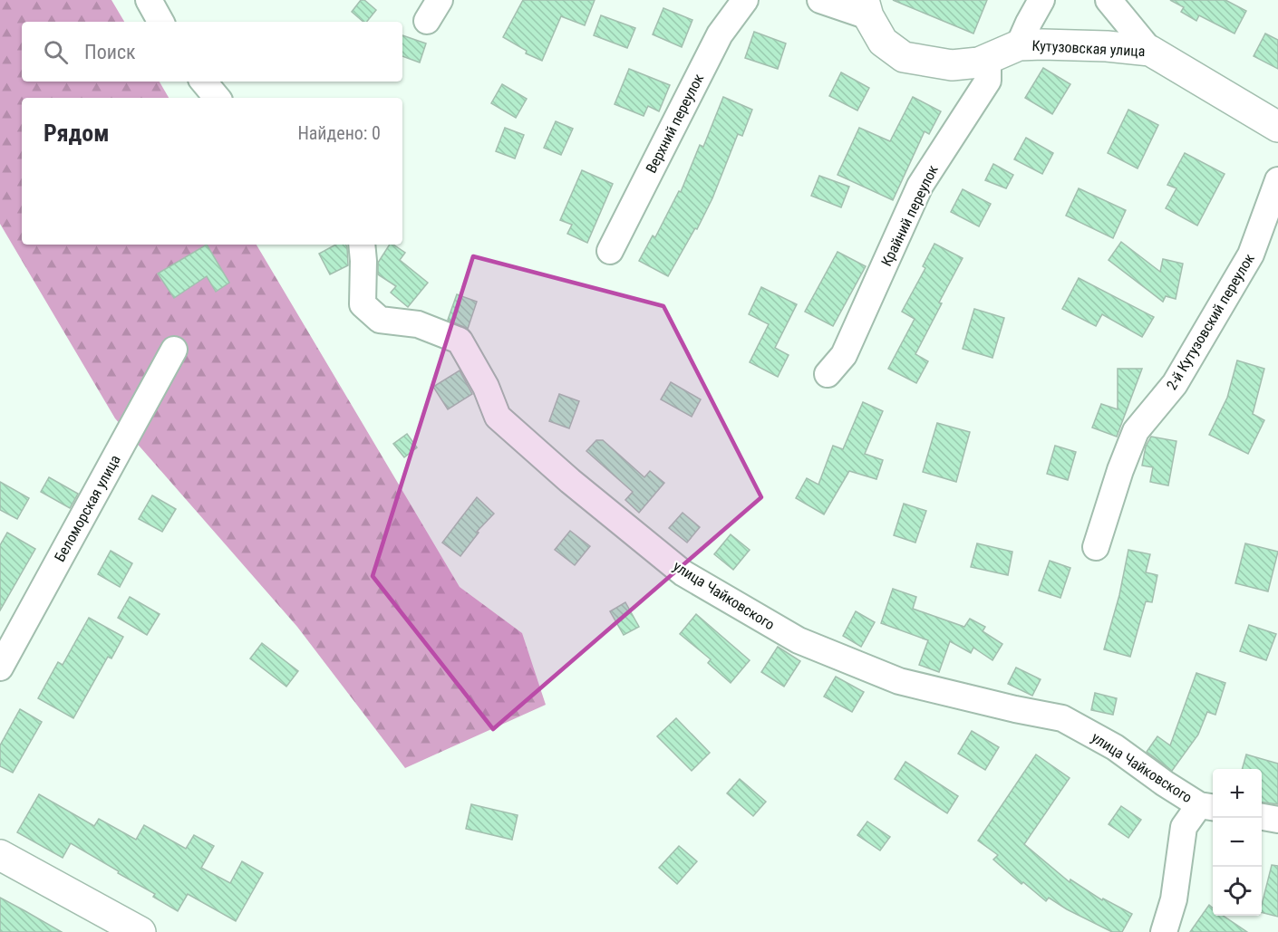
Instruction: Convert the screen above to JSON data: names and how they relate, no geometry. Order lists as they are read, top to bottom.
{
  "streets": {
    "street": [
      "Кутузовская улица",
      "Верхний переулок",
      "Крайний переулок",
      "2-й Кутузовский переулок",
      "Беломорская улица",
      "улица Чайковского"
    ]
  },
  "crossings": [
    ["Кутузовская улица", "Крайний переулок"]
  ],
  "page": {
    "search": "Поиск",
    "heading": ["Рядом", "Найдено: 0"],
    "map_buttons": ["+", "−"]
  }
}
